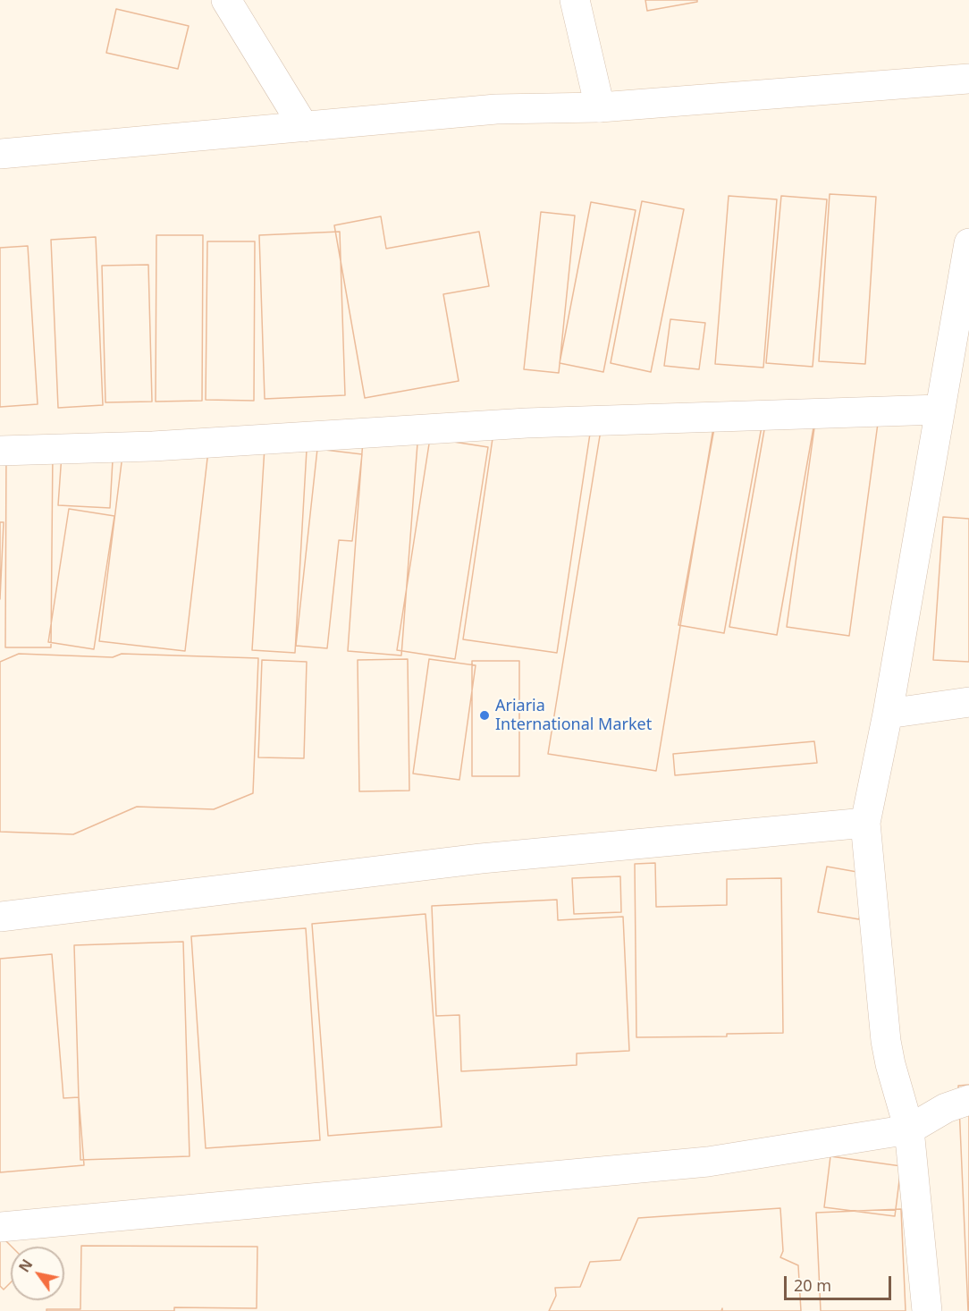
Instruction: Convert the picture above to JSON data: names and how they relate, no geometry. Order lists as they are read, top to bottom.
{
  "places": ["Ariaria International Market"],
  "scale_bar": "20 m",
  "north": "top left"
}
